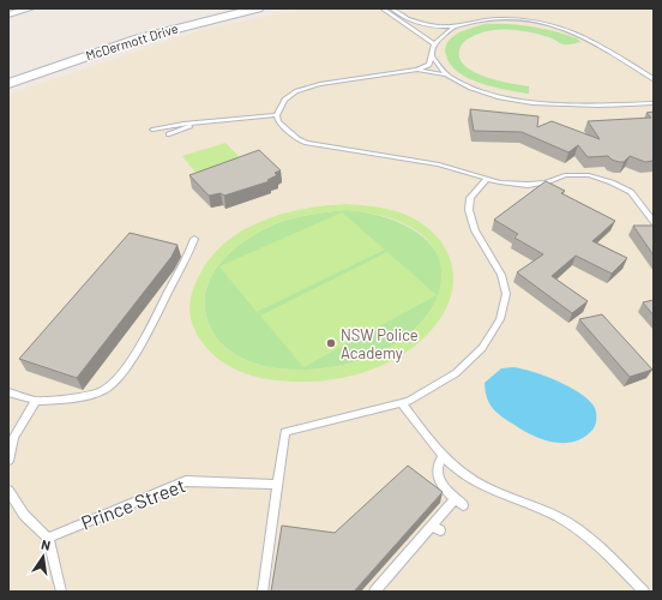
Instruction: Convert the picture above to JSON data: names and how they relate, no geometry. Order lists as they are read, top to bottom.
{
  "streets": {
    "main road": ["McDermott Drive"],
    "lane": ["Prince Street"]
  },
  "places": ["NSW Police Academy"],
  "north": "top"
}
